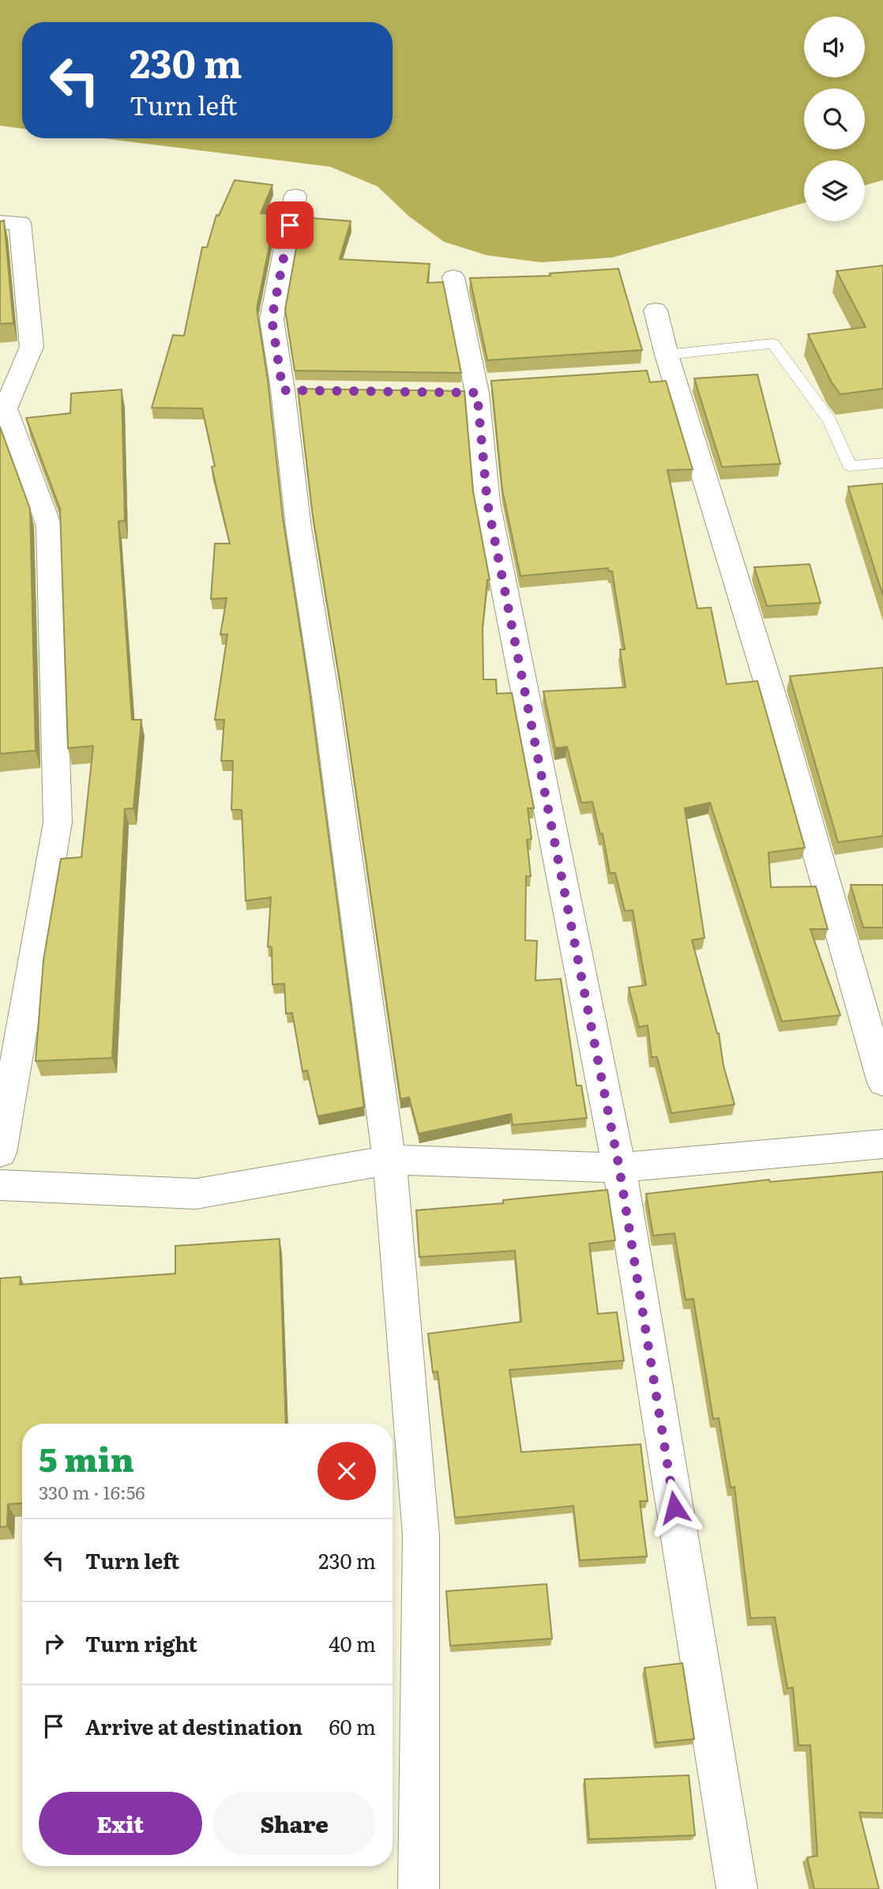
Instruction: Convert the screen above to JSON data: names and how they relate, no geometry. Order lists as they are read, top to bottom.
{
  "page": {
    "turn": ["230 m", "Turn left"],
    "heading": ["5 min", "330 m · 16:56"],
    "list": [
      {
        "name": "Turn left",
        "value": "230 m"
      },
      {
        "name": "Turn right",
        "value": "40 m"
      },
      {
        "name": "Arrive at destination",
        "value": "60 m"
      }
    ],
    "buttons": ["Exit", "Share"]
  }
}
